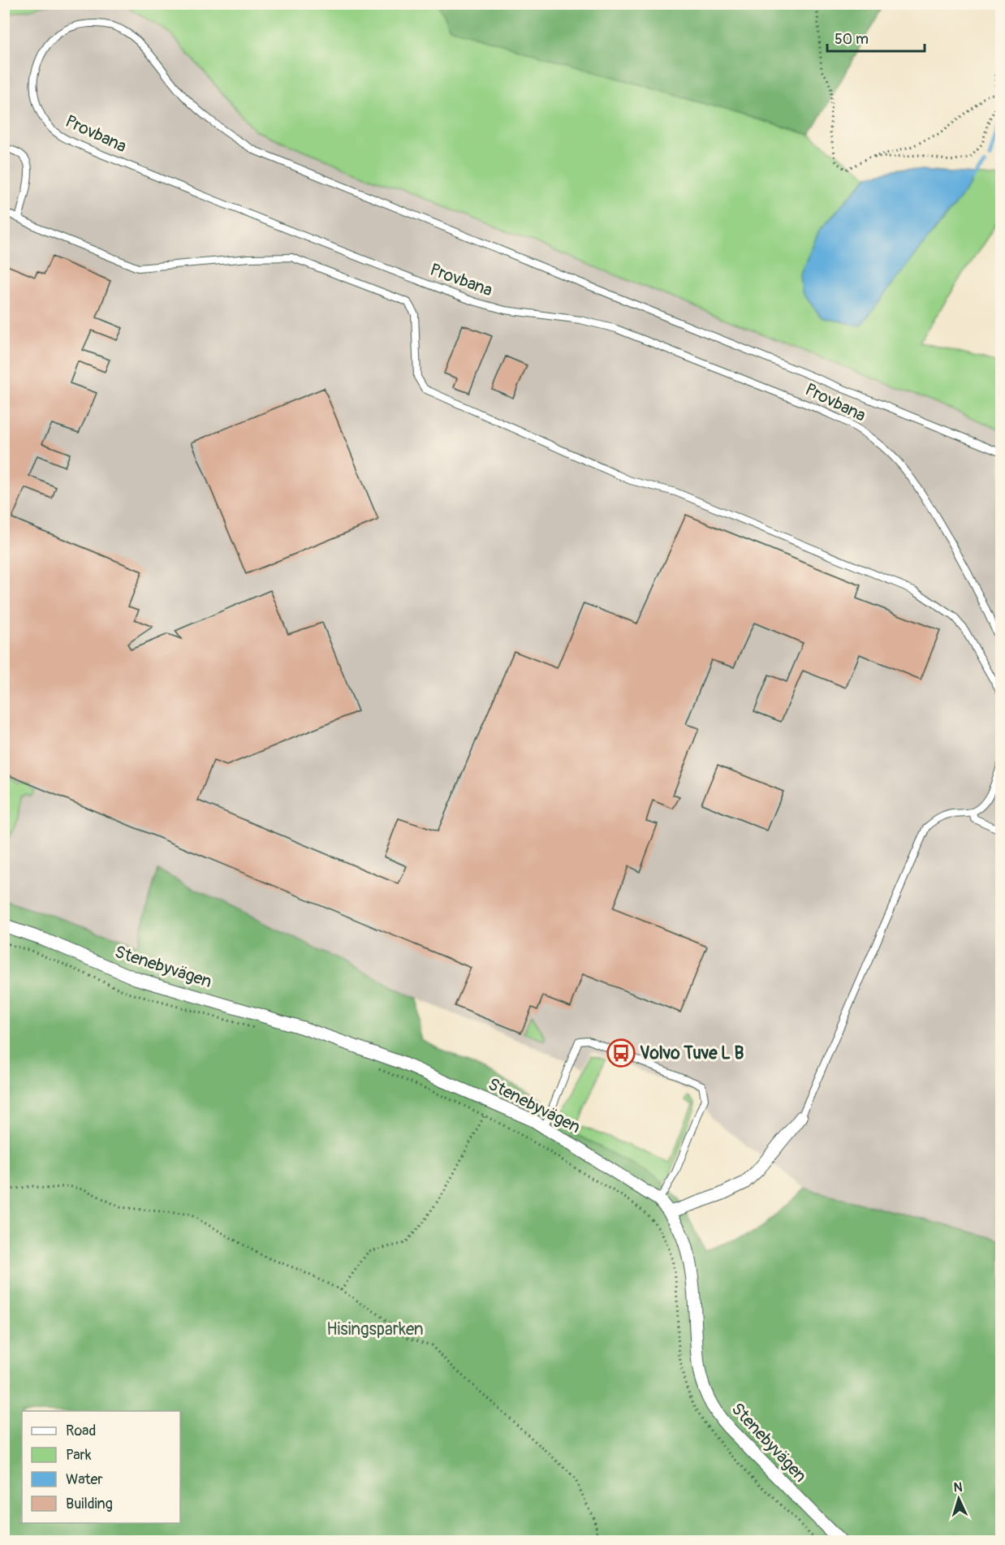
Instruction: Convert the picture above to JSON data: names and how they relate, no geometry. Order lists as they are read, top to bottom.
{
  "streets": {
    "street": ["Stenebyvägen"],
    "lane": ["Provbana"]
  },
  "parks": ["Hisingsparken"],
  "places": {
    "bus stop": ["Volvo Tuve L B"]
  },
  "legend": [
    "Road",
    "Park",
    "Water",
    "Building"
  ],
  "scale_bar": "50 m",
  "north": "top"
}
